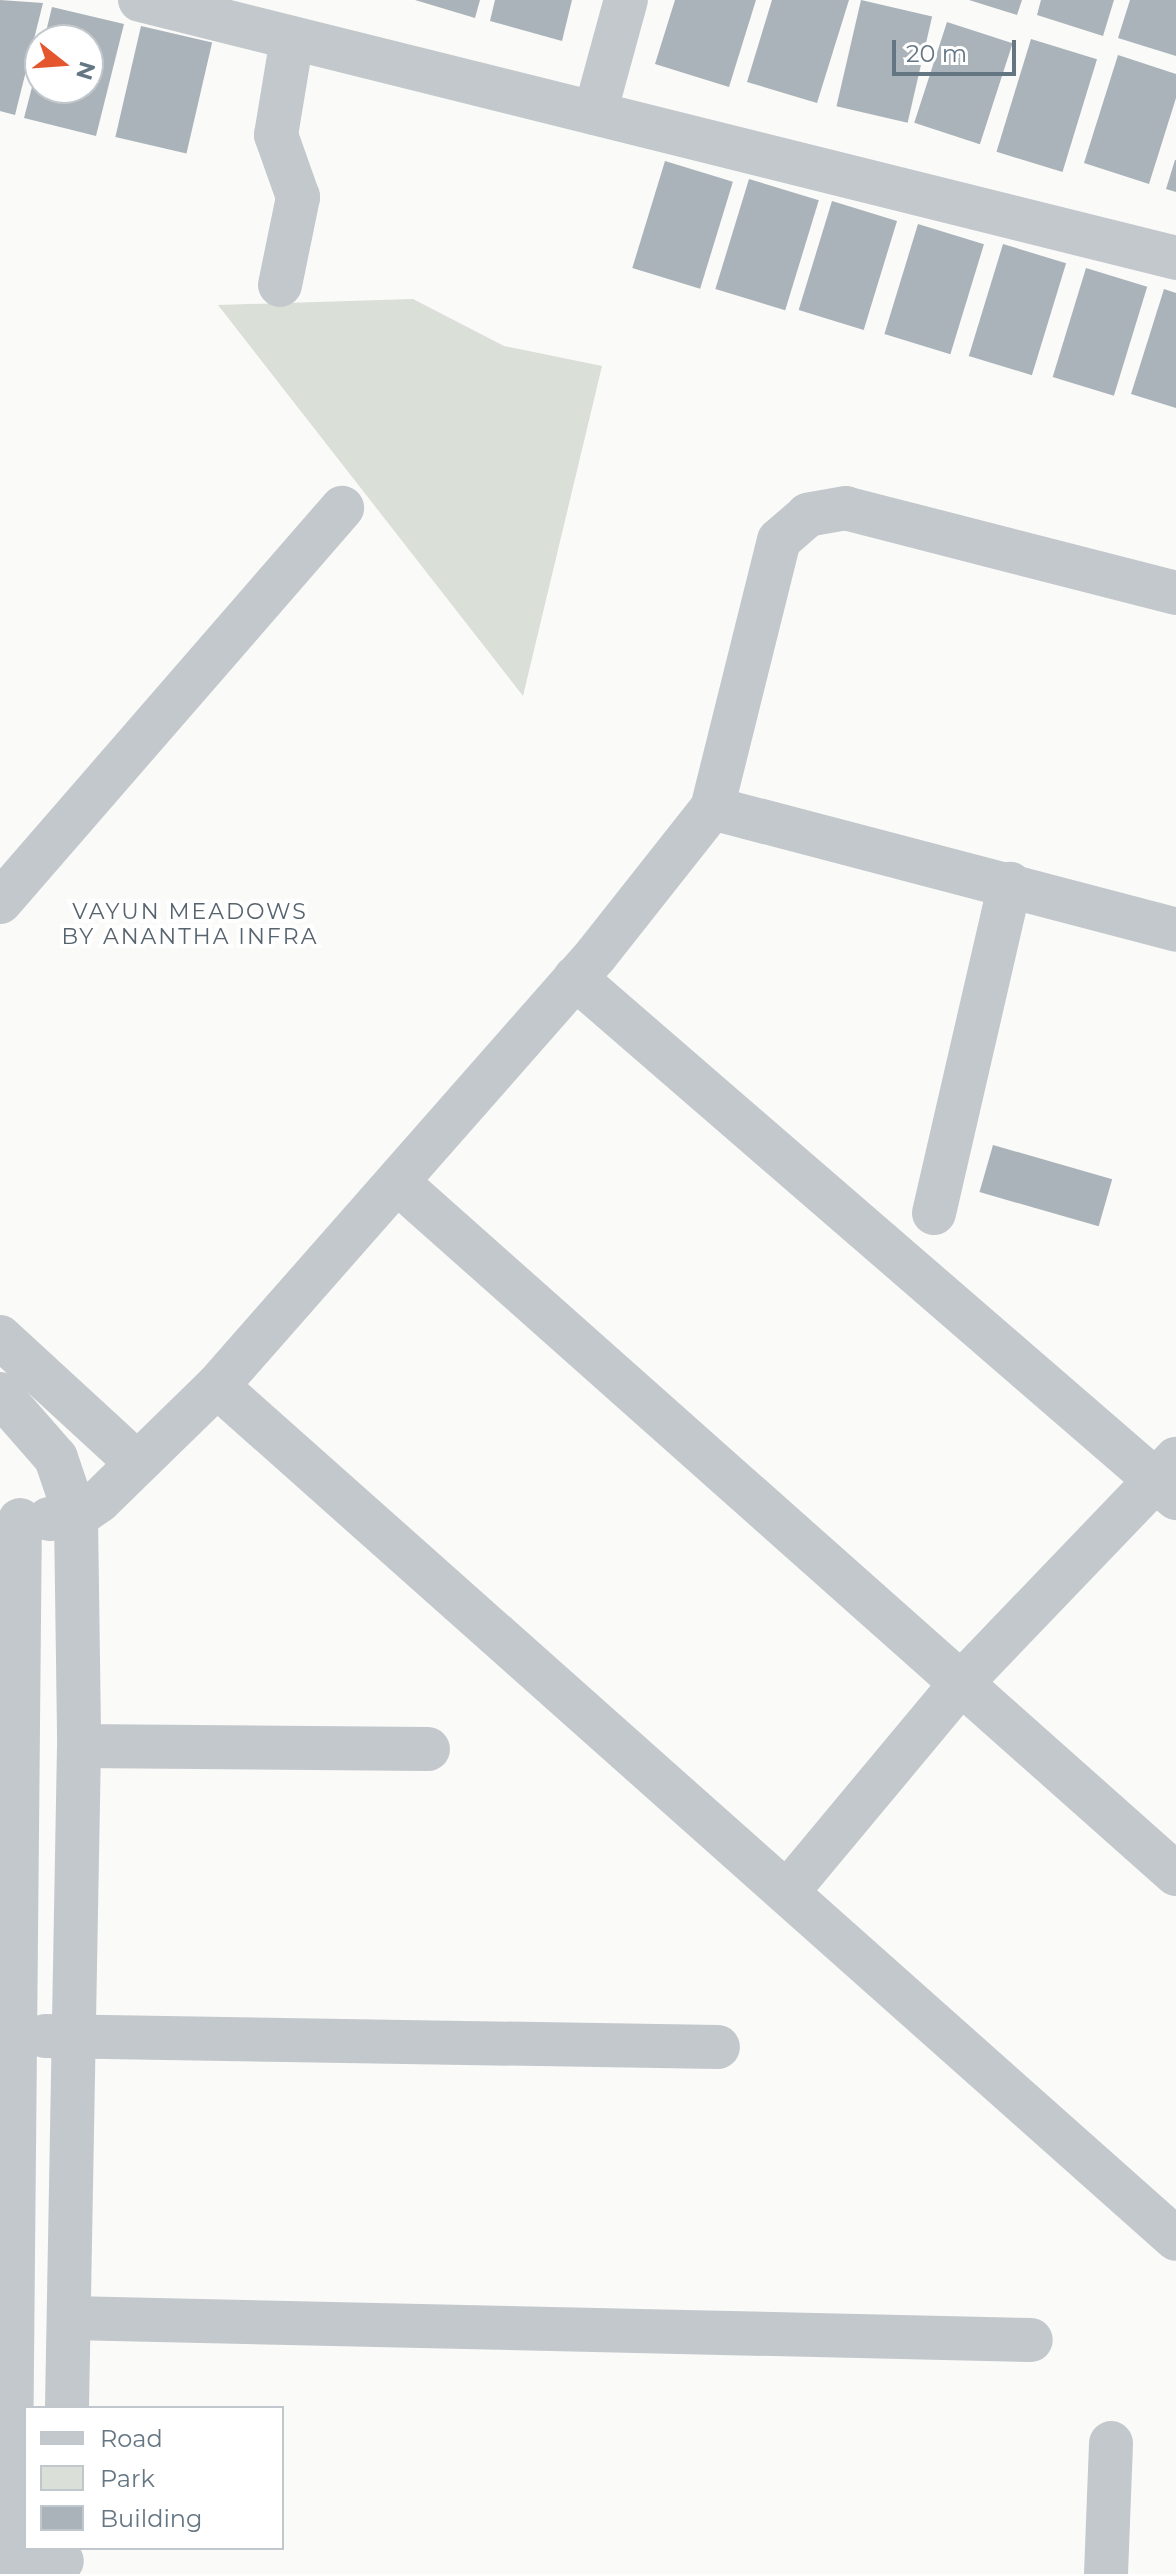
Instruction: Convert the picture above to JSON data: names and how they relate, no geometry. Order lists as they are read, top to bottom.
{
  "districts": ["VAYUN MEADOWS BY ANANTHA INFRA"],
  "legend": ["Road", "Park", "Building"],
  "scale_bar": "20 m",
  "north": "right"
}
